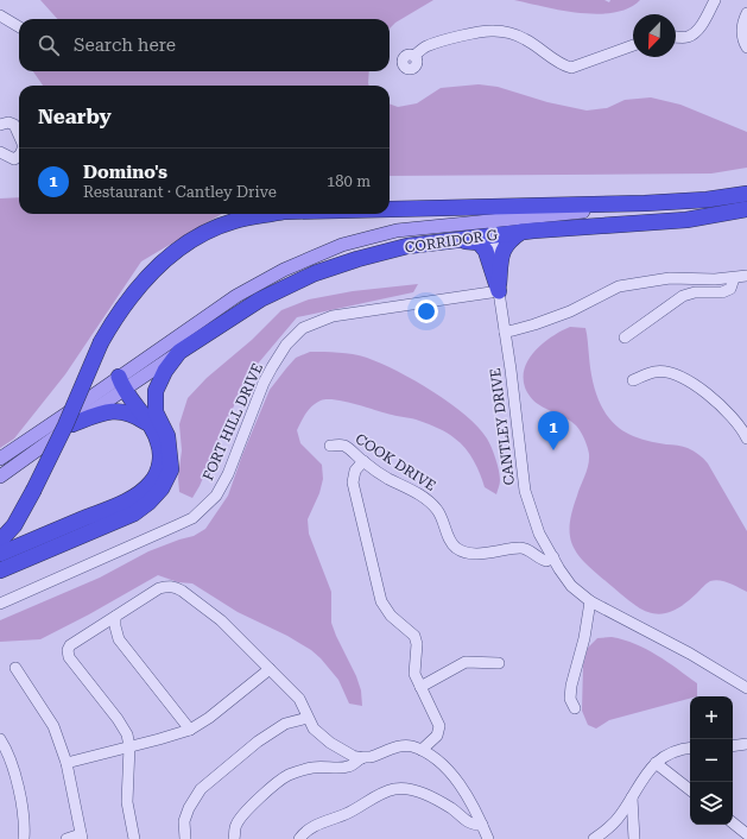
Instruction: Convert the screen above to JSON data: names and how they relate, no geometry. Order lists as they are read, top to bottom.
{
  "streets": {
    "highway": ["CORRIDOR G"],
    "street": ["FORT HILL DRIVE", "CANTLEY DRIVE", "COOK DRIVE"]
  },
  "crossings": [
    ["CORRIDOR G", "CANTLEY DRIVE"],
    ["FORT HILL DRIVE", "CANTLEY DRIVE"],
    ["CANTLEY DRIVE", "COOK DRIVE"]
  ],
  "north": "bottom left",
  "page": {
    "search": "Search here",
    "heading": "Nearby",
    "list": [
      {
        "mark": "1",
        "name": "Domino's",
        "note": "Restaurant · Cantley Drive",
        "value": "180 m"
      }
    ],
    "pins": "1",
    "map_buttons": ["+", "−"]
  }
}
